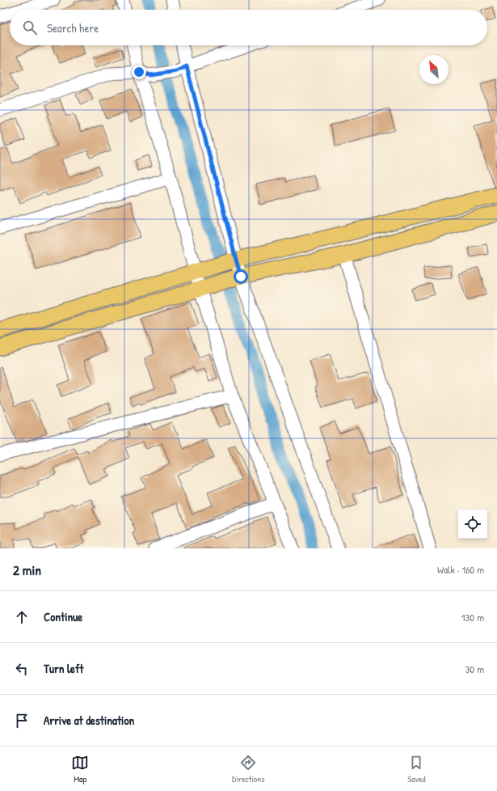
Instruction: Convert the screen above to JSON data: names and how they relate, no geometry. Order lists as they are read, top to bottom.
{
  "north": "top left",
  "page": {
    "search": "Search here",
    "heading": ["2 min", "Walk · 160 m"],
    "list": [
      ["Continue", "130 m"],
      ["Turn left", "30 m"],
      "Arrive at destination"
    ],
    "nav": ["Map", "Directions", "Saved"]
  }
}
